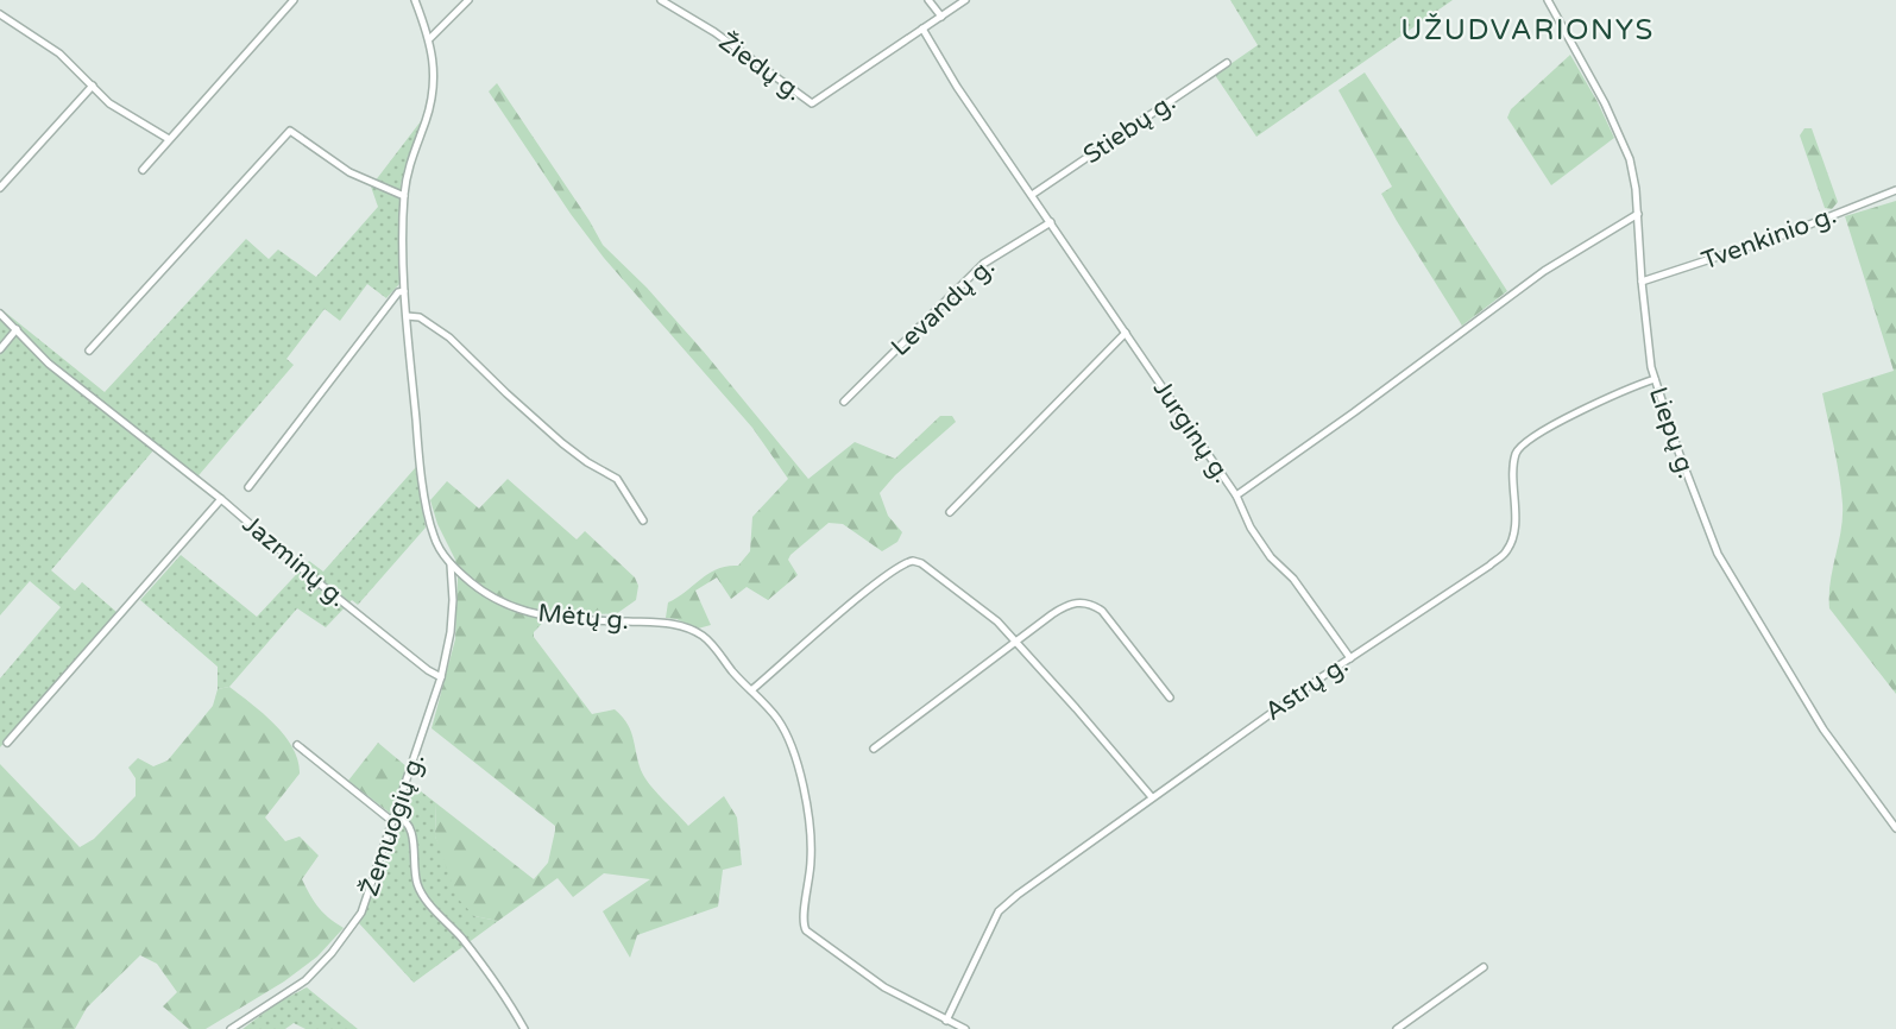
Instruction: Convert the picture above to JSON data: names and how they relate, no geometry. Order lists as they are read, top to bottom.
{
  "streets": {
    "street": [
      "Žiedų g.",
      "Stiebų g.",
      "Tvenkinio g.",
      "Levandų g.",
      "Jurginų g.",
      "Liepų g.",
      "Jazminų g.",
      "Mėtų g.",
      "Astrų g.",
      "Žemuogių g."
    ]
  },
  "crossings": [
    ["Žiedų g.", "Jurginų g."],
    ["Stiebų g.", "Jurginų g."],
    ["Tvenkinio g.", "Liepų g."],
    ["Levandų g.", "Jurginų g."],
    ["Jurginų g.", "Liepų g."],
    ["Liepų g.", "Astrų g."],
    ["Jazminų g.", "Žemuogių g."],
    ["Mėtų g.", "Astrų g."],
    ["Mėtų g.", "Žemuogių g."]
  ],
  "districts": ["UŽUDVARIONYS"]
}
